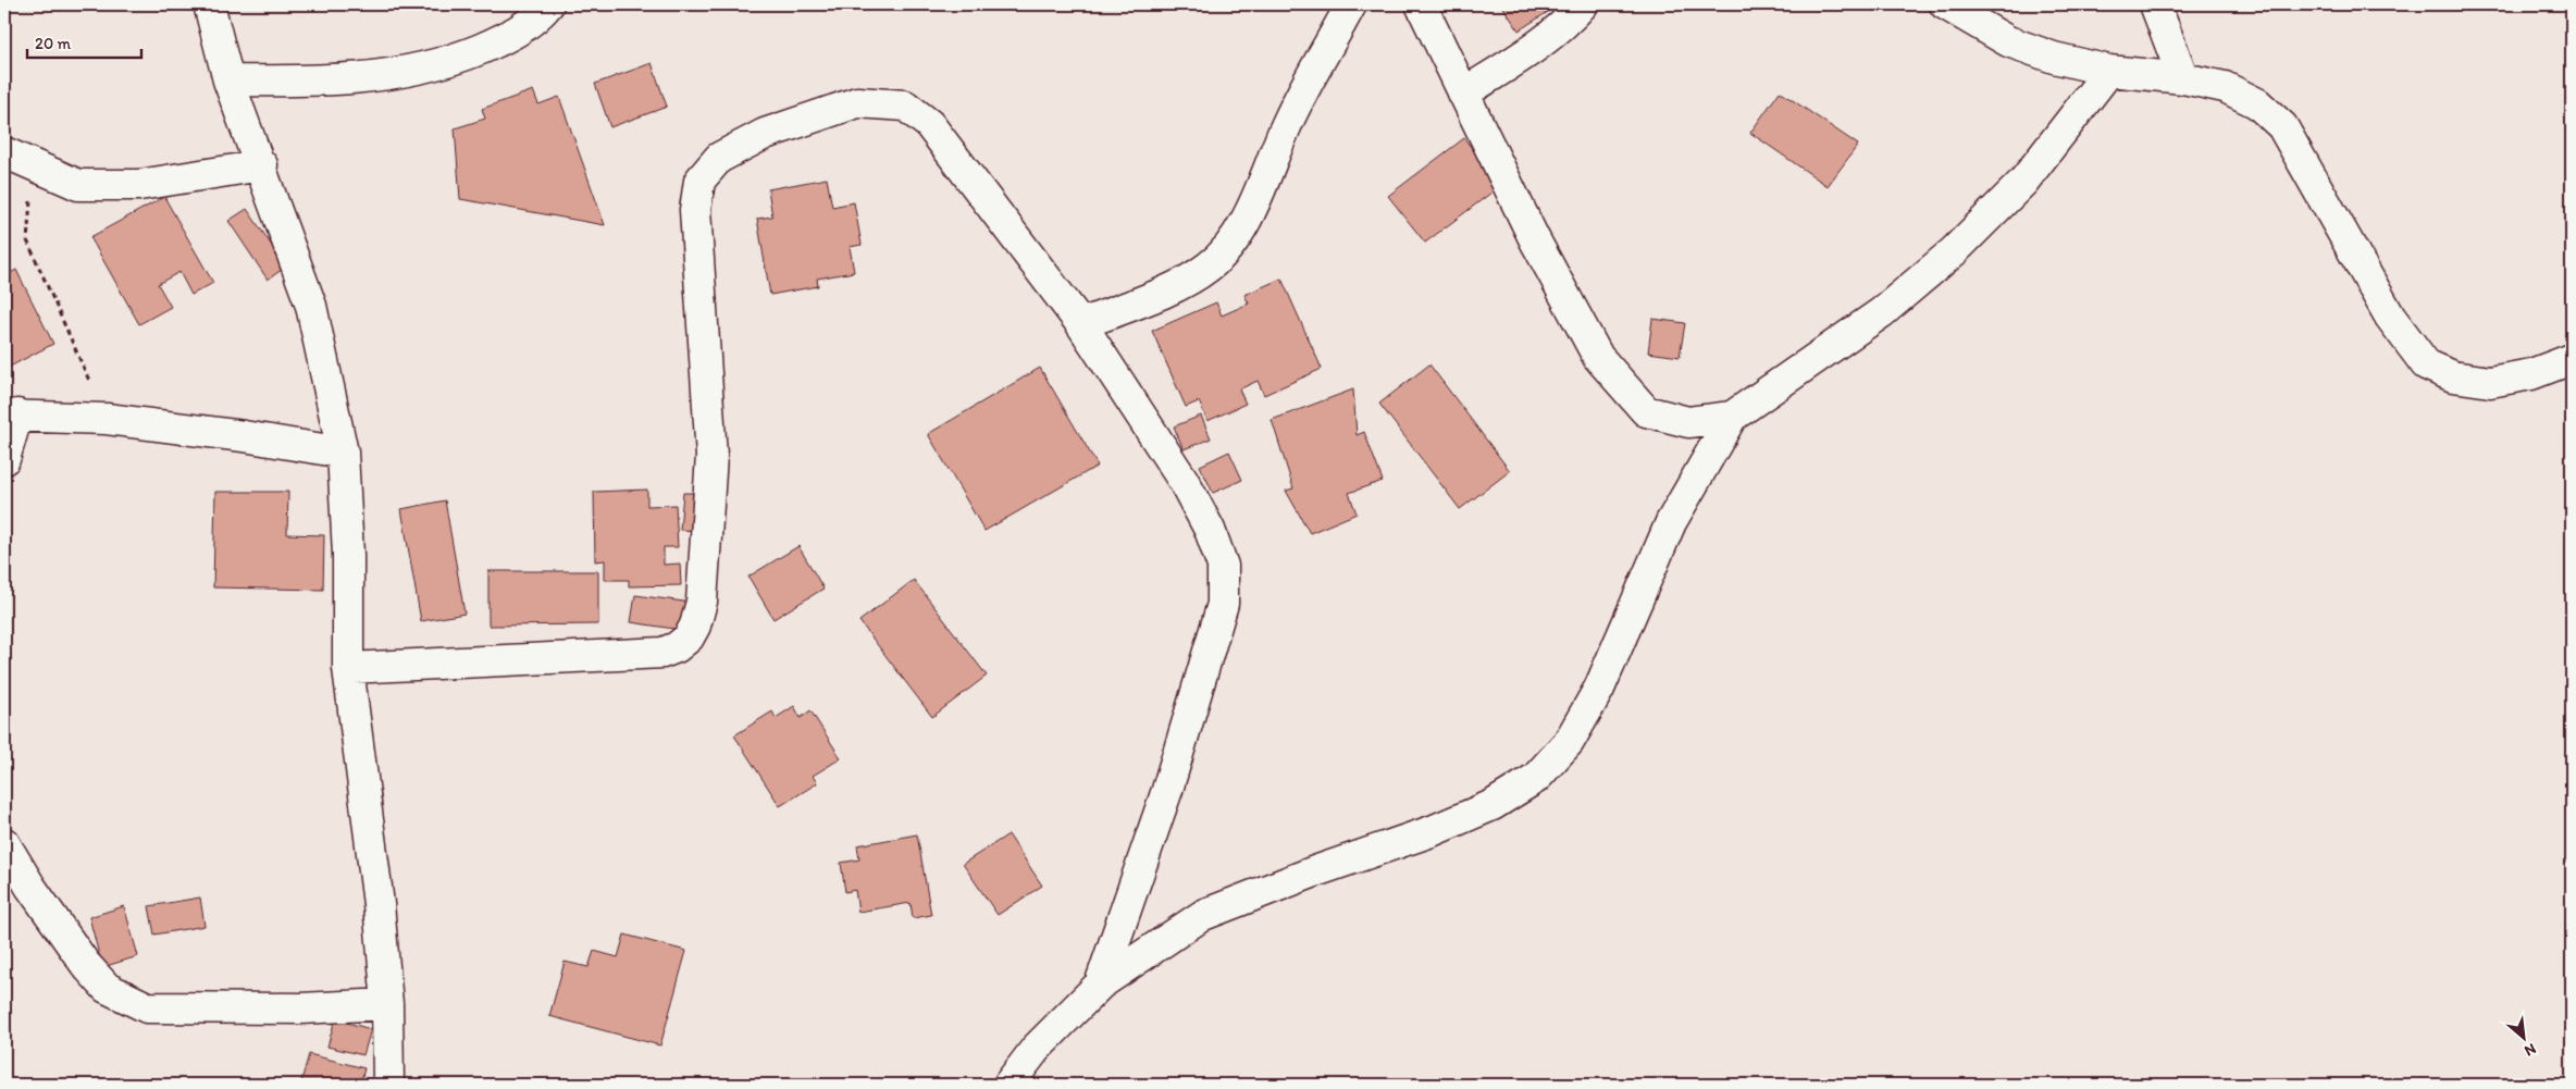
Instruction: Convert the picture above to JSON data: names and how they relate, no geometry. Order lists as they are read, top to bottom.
{
  "scale_bar": "20 m",
  "north": "bottom right"
}
